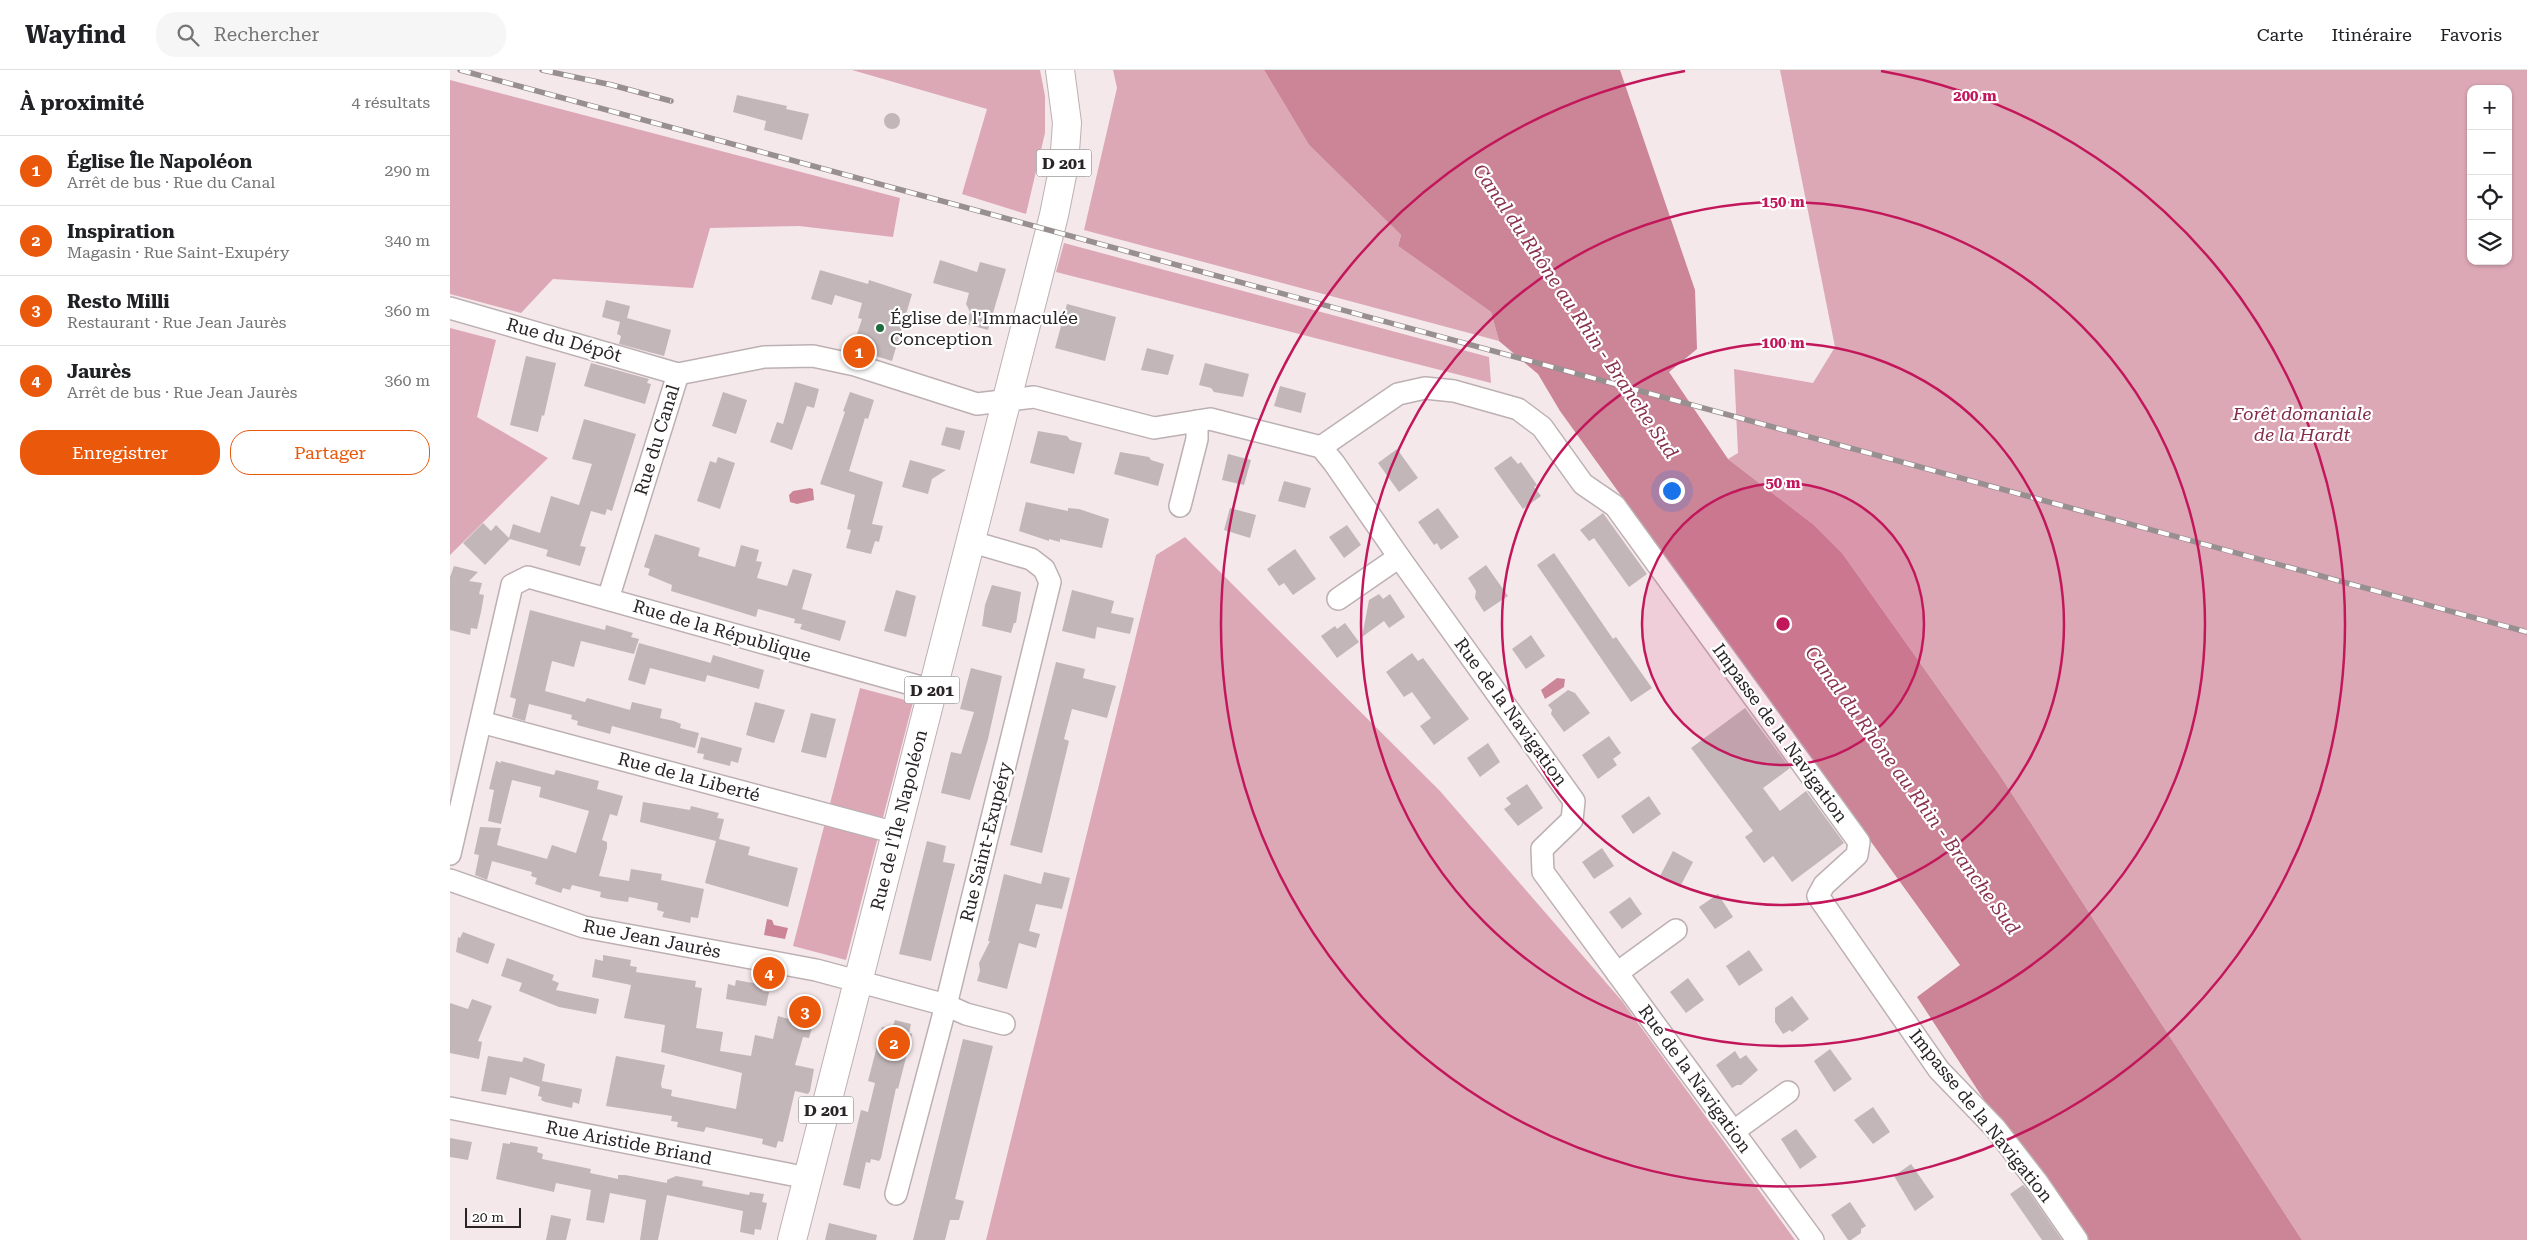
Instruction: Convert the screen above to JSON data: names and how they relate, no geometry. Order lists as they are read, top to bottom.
{
  "streets": {
    "main road": ["D 201", "Rue de l'Île Napoléon"],
    "street": [
      "Rue du Dépôt",
      "Rue du Canal",
      "Rue de la République",
      "Rue de la Navigation",
      "Impasse de la Navigation",
      "Rue de la Liberté",
      "Rue Saint-Exupéry",
      "Rue Jean Jaurès",
      "Rue Aristide Briand"
    ]
  },
  "crossings": [
    ["Rue du Dépôt", "Rue du Canal"],
    ["Rue du Canal", "Rue de la République"],
    ["Rue du Canal", "Rue de l'Île Napoléon"],
    ["Rue de la République", "Rue de la Liberté"],
    ["Rue de la République", "Rue de l'Île Napoléon"],
    ["Rue de la Navigation", "Impasse de la Navigation"],
    ["Rue de la Liberté", "Rue de l'Île Napoléon"],
    ["Rue de l'Île Napoléon", "Rue Saint-Exupéry"],
    ["Rue de l'Île Napoléon", "Rue Jean Jaurès"],
    ["Rue de l'Île Napoléon", "Rue Aristide Briand"],
    ["Rue Saint-Exupéry", "Rue Jean Jaurès"]
  ],
  "water": ["Canal du Rhône au Rhin - Branche Sud"],
  "parks": ["Forêt domaniale de la Hardt"],
  "places": ["Église de l'Immaculée Conception"],
  "scale_bar": "20 m",
  "page": {
    "header": "Wayfind",
    "search": "Rechercher",
    "nav": ["Carte", "Itinéraire", "Favoris"],
    "heading": ["À proximité", "4 résultats"],
    "map_buttons": ["+", "−"],
    "list": [
      {
        "mark": "1",
        "name": "Église Île Napoléon",
        "note": "Arrêt de bus · Rue du Canal",
        "value": "290 m"
      },
      {
        "mark": "2",
        "name": "Inspiration",
        "note": "Magasin · Rue Saint-Exupéry",
        "value": "340 m"
      },
      {
        "mark": "3",
        "name": "Resto Milli",
        "note": "Restaurant · Rue Jean Jaurès",
        "value": "360 m"
      },
      {
        "mark": "4",
        "name": "Jaurès",
        "note": "Arrêt de bus · Rue Jean Jaurès",
        "value": "360 m"
      }
    ],
    "pins": [
      "1",
      "4",
      "3",
      "2"
    ],
    "buttons": ["Enregistrer", "Partager"],
    "scale": "20 m"
  },
  "rings": [
    "200 m",
    "150 m",
    "100 m",
    "50 m"
  ]
}
